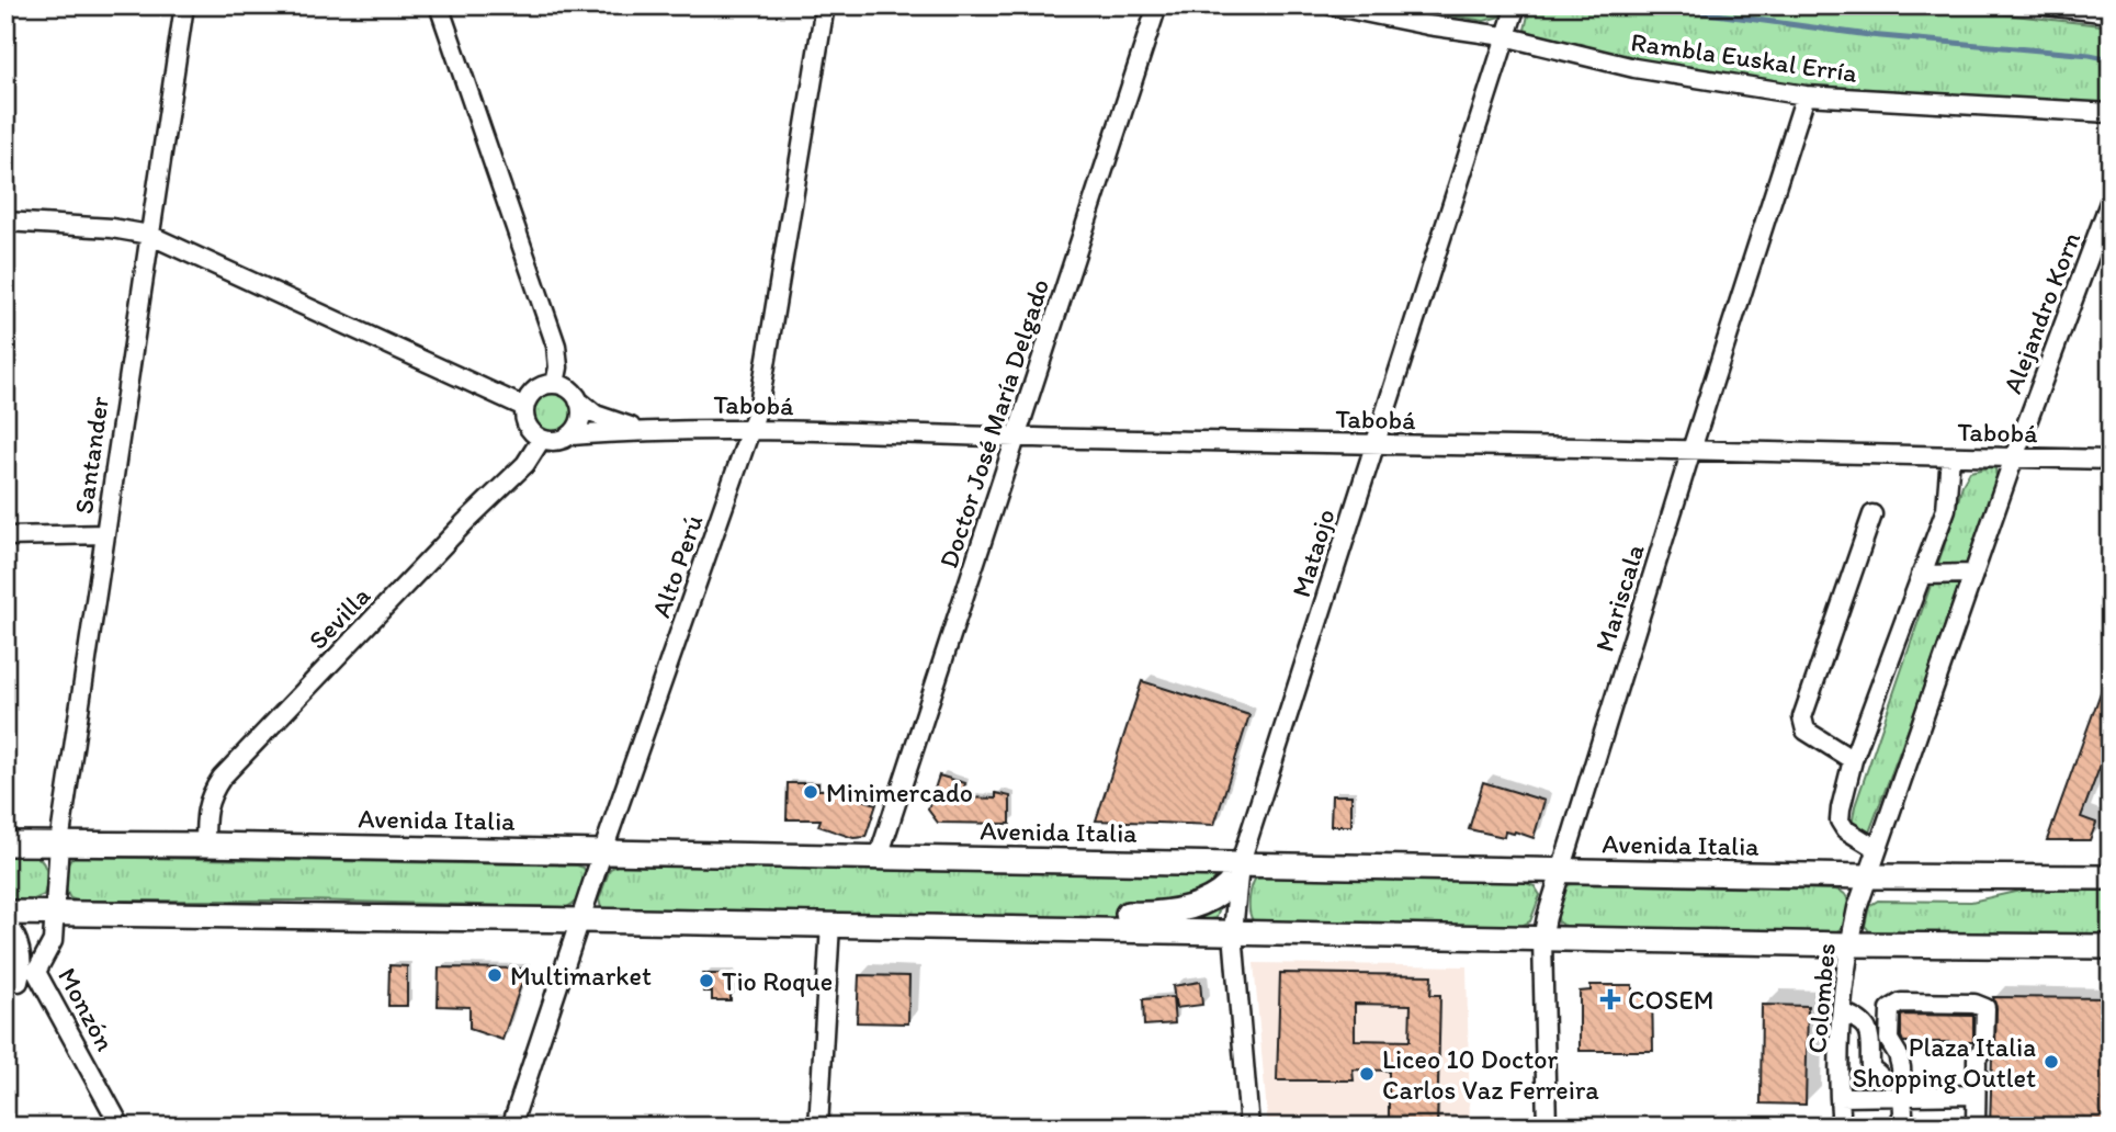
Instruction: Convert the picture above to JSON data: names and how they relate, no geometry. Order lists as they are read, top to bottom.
{
  "streets": {
    "main road": ["Avenida Italia"],
    "street": [
      "Rambla Euskal Erría",
      "Alejandro Korn",
      "Tabobá",
      "Doctor José María Delgado",
      "Santander",
      "Mataojo",
      "Alto Perú",
      "Mariscala",
      "Sevilla",
      "Colombes",
      "Monzón"
    ]
  },
  "crossings": [
    ["Rambla Euskal Erría", "Mataojo"],
    ["Rambla Euskal Erría", "Mariscala"],
    ["Alejandro Korn", "Tabobá"],
    ["Alejandro Korn", "Avenida Italia"],
    ["Alejandro Korn", "Colombes"],
    ["Tabobá", "Doctor José María Delgado"],
    ["Tabobá", "Mataojo"],
    ["Tabobá", "Alto Perú"],
    ["Tabobá", "Mariscala"],
    ["Tabobá", "Sevilla"],
    ["Doctor José María Delgado", "Avenida Italia"],
    ["Santander", "Avenida Italia"],
    ["Santander", "Monzón"],
    ["Mataojo", "Avenida Italia"],
    ["Alto Perú", "Avenida Italia"],
    ["Mariscala", "Avenida Italia"],
    ["Sevilla", "Avenida Italia"],
    ["Avenida Italia", "Colombes"]
  ],
  "places": {
    "other": [
      "Minimercado",
      "Multimarket",
      "Tio Roque",
      "Plaza Italia Shopping Outlet",
      "Liceo 10 Doctor Carlos Vaz Ferreira"
    ],
    "health": ["COSEM"]
  }
}
